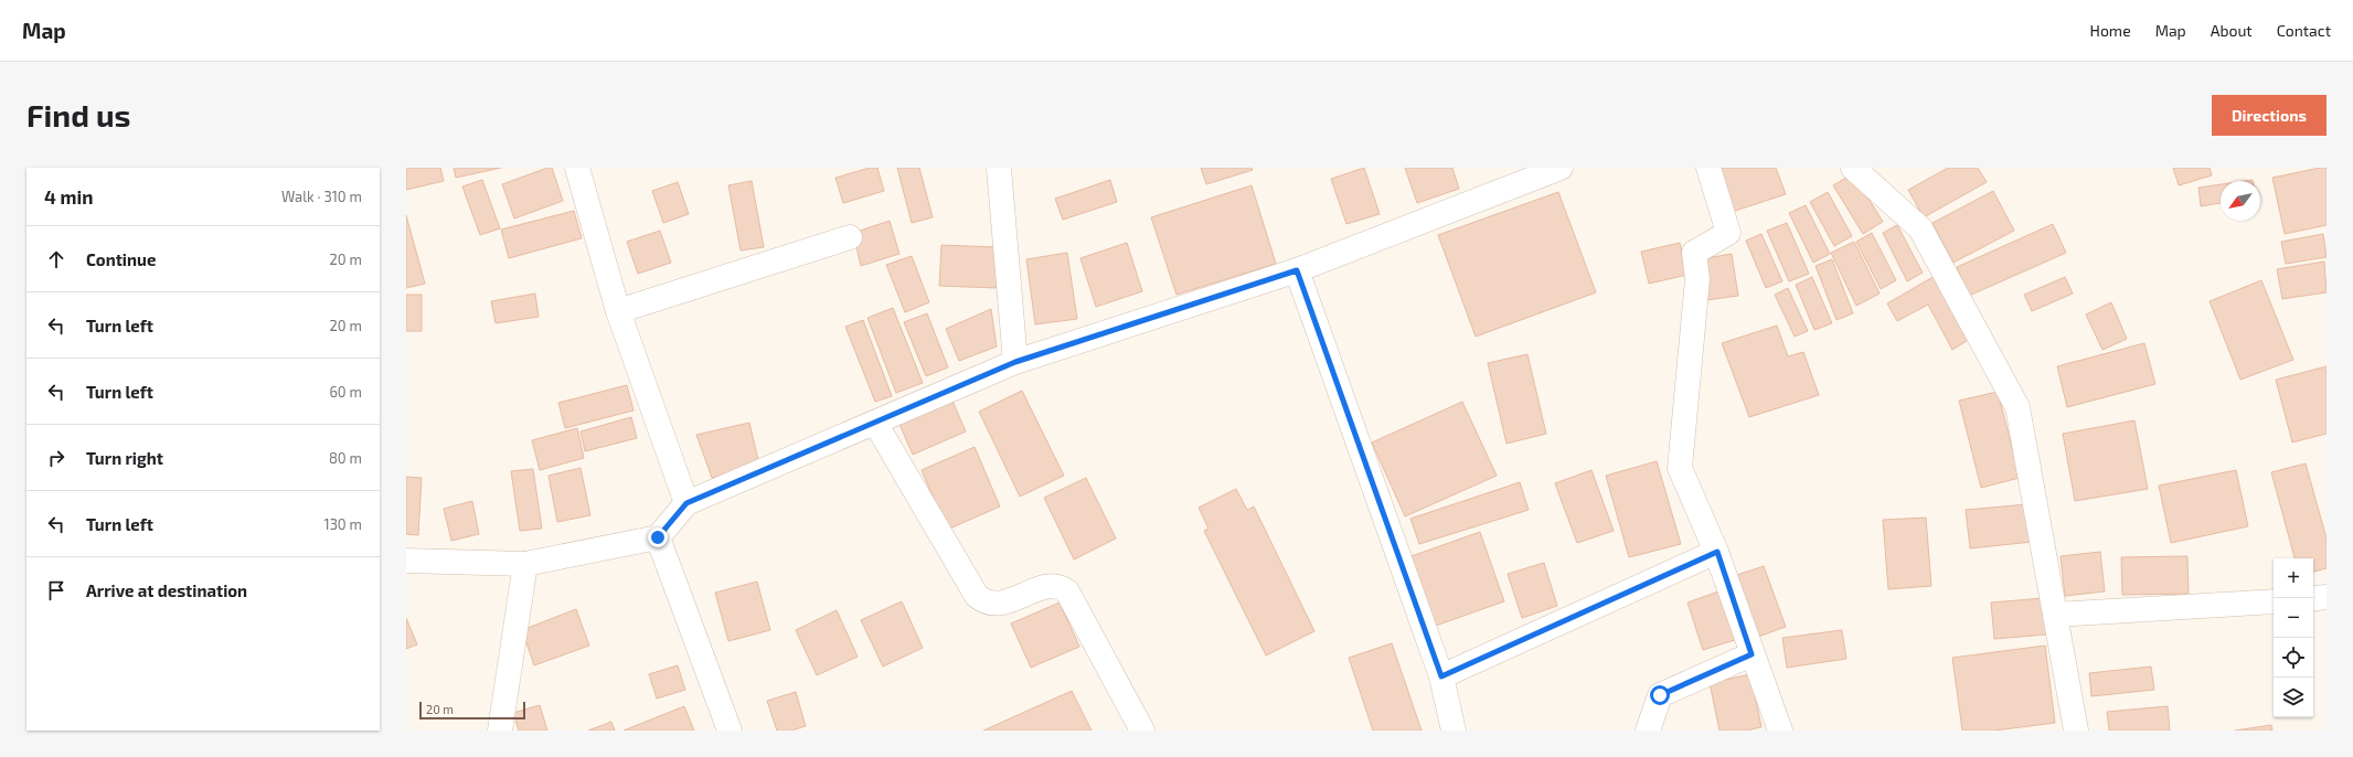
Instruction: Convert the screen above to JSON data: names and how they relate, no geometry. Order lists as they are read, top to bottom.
{
  "scale_bar": "20 m",
  "north": "bottom left",
  "page": {
    "header": "Map",
    "nav": [
      "Home",
      "Map",
      "About",
      "Contact"
    ],
    "buttons": "Directions",
    "title": "Find us",
    "heading": ["4 min", "Walk · 310 m"],
    "list": [
      ["Continue", "20 m"],
      ["Turn left", "20 m"],
      ["Turn left", "60 m"],
      ["Turn right", "80 m"],
      ["Turn left", "130 m"],
      "Arrive at destination"
    ],
    "map_buttons": ["+", "−"],
    "scale": "20 m"
  }
}
